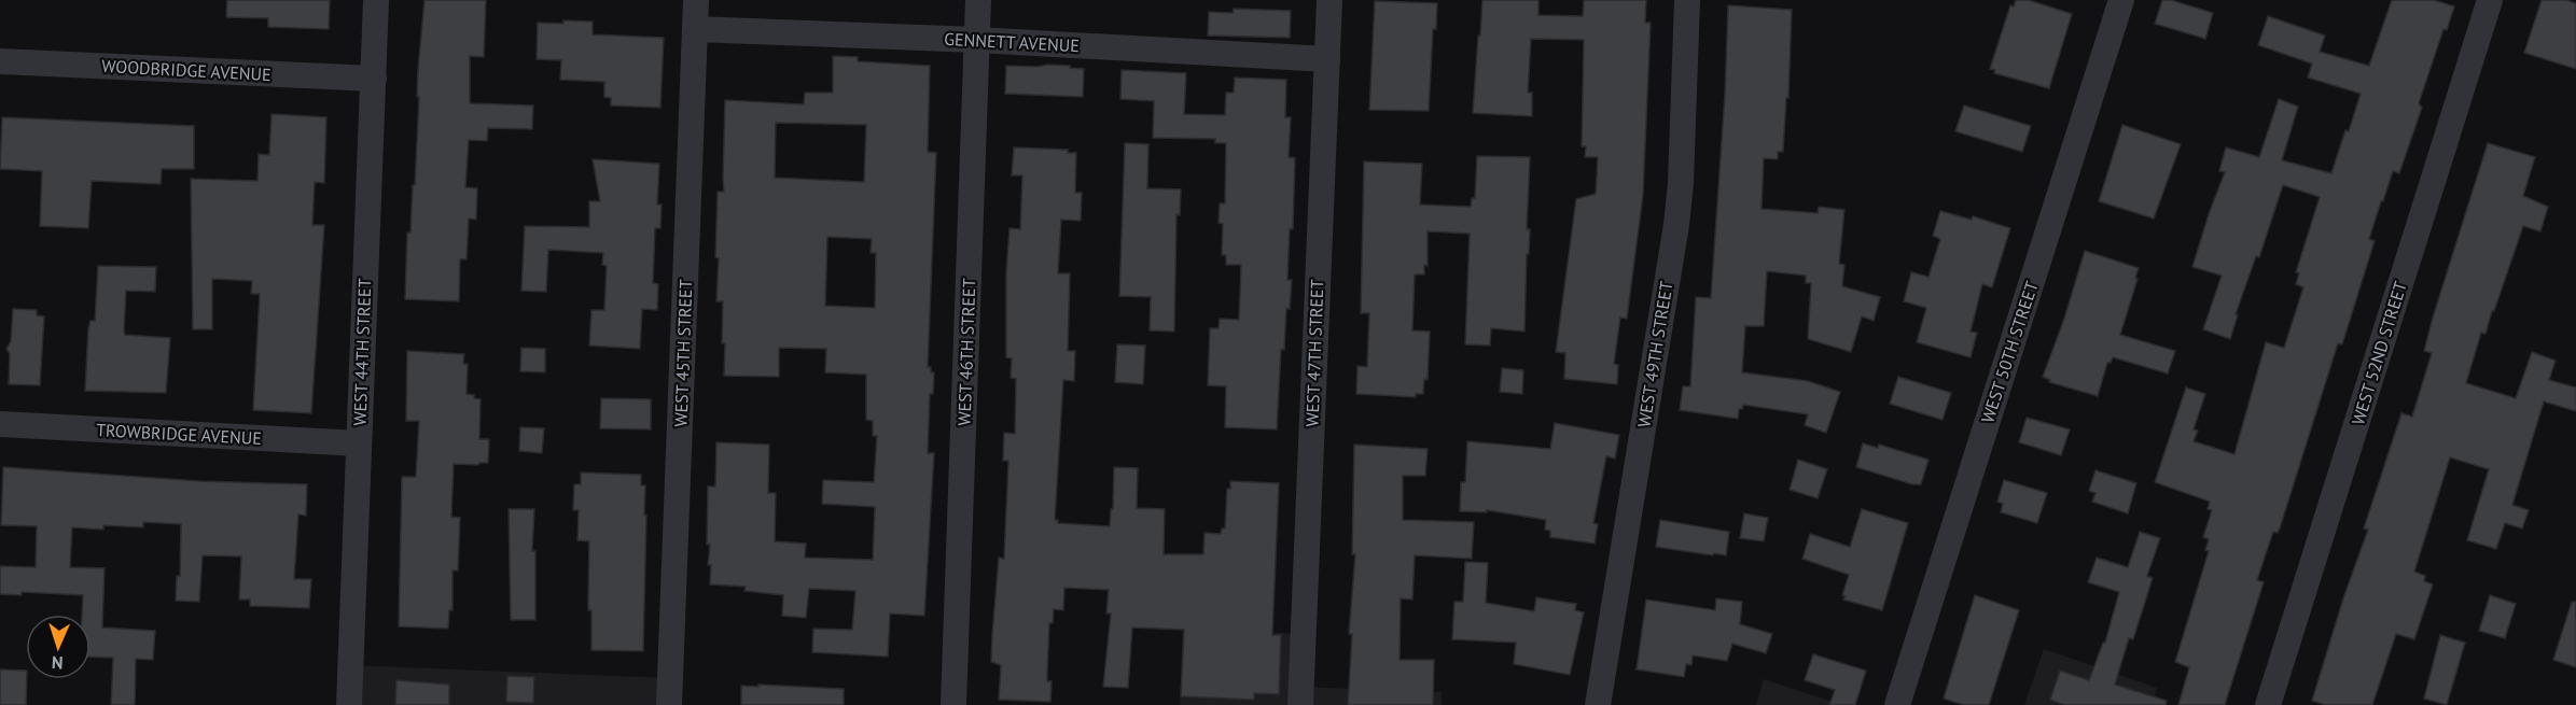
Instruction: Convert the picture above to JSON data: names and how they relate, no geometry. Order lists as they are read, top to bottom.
{
  "streets": {
    "street": [
      "GENNETT AVENUE",
      "WOODBRIDGE AVENUE",
      "WEST 44TH STREET",
      "WEST 46TH STREET",
      "WEST 50TH STREET",
      "WEST 45TH STREET",
      "WEST 47TH STREET",
      "WEST 52ND STREET",
      "WEST 49TH STREET",
      "TROWBRIDGE AVENUE"
    ]
  },
  "crossings": [
    ["GENNETT AVENUE", "WEST 46TH STREET"],
    ["GENNETT AVENUE", "WEST 45TH STREET"],
    ["GENNETT AVENUE", "WEST 47TH STREET"],
    ["WOODBRIDGE AVENUE", "WEST 44TH STREET"],
    ["WEST 44TH STREET", "TROWBRIDGE AVENUE"]
  ],
  "north": "bottom"
}
